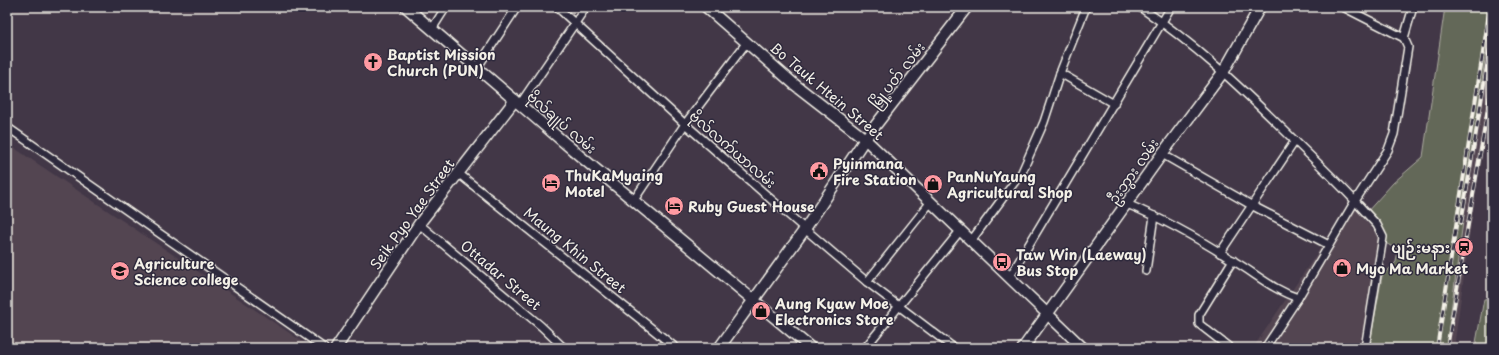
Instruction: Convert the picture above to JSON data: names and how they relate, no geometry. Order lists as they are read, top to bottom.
{
  "streets": {
    "street": [
      "မြို့ပတ် လမ်း",
      "Bo Tauk Htein Street",
      "ဗိုလ်ချုပ် လမ်း",
      "ဗိုလ်လက်ယာလမ်း",
      "ဦးဘွား လမ်း",
      "Seik Pyo Yae Street",
      "Maung Khin Street",
      "Ottadar Street"
    ]
  },
  "crossings": [
    ["မြို့ပတ် လမ်း", "Bo Tauk Htein Street"],
    ["မြို့ပတ် လမ်း", "ဗိုလ်ချုပ် လမ်း"],
    ["မြို့ပတ် လမ်း", "ဗိုလ်လက်ယာလမ်း"],
    ["Bo Tauk Htein Street", "ဦးဘွား လမ်း"],
    ["ဗိုလ်ချုပ် လမ်း", "Seik Pyo Yae Street"],
    ["Seik Pyo Yae Street", "Maung Khin Street"],
    ["Seik Pyo Yae Street", "Ottadar Street"]
  ],
  "places": {
    "church": ["Baptist Mission Church (PUN)"],
    "public building": ["Pyinmana Fire Station"],
    "hotel": ["ThuKaMyaing Motel", "Ruby Guest House"],
    "shop": ["PanNuYaung Agricultural Shop", "Myo Ma Market", "Aung Kyaw Moe Electronics Store"],
    "station": ["ပျဉ်းမနား"],
    "bus stop": ["Taw Win (Laeway) Bus Stop"],
    "school or university": ["Agriculture Science college"]
  }
}
